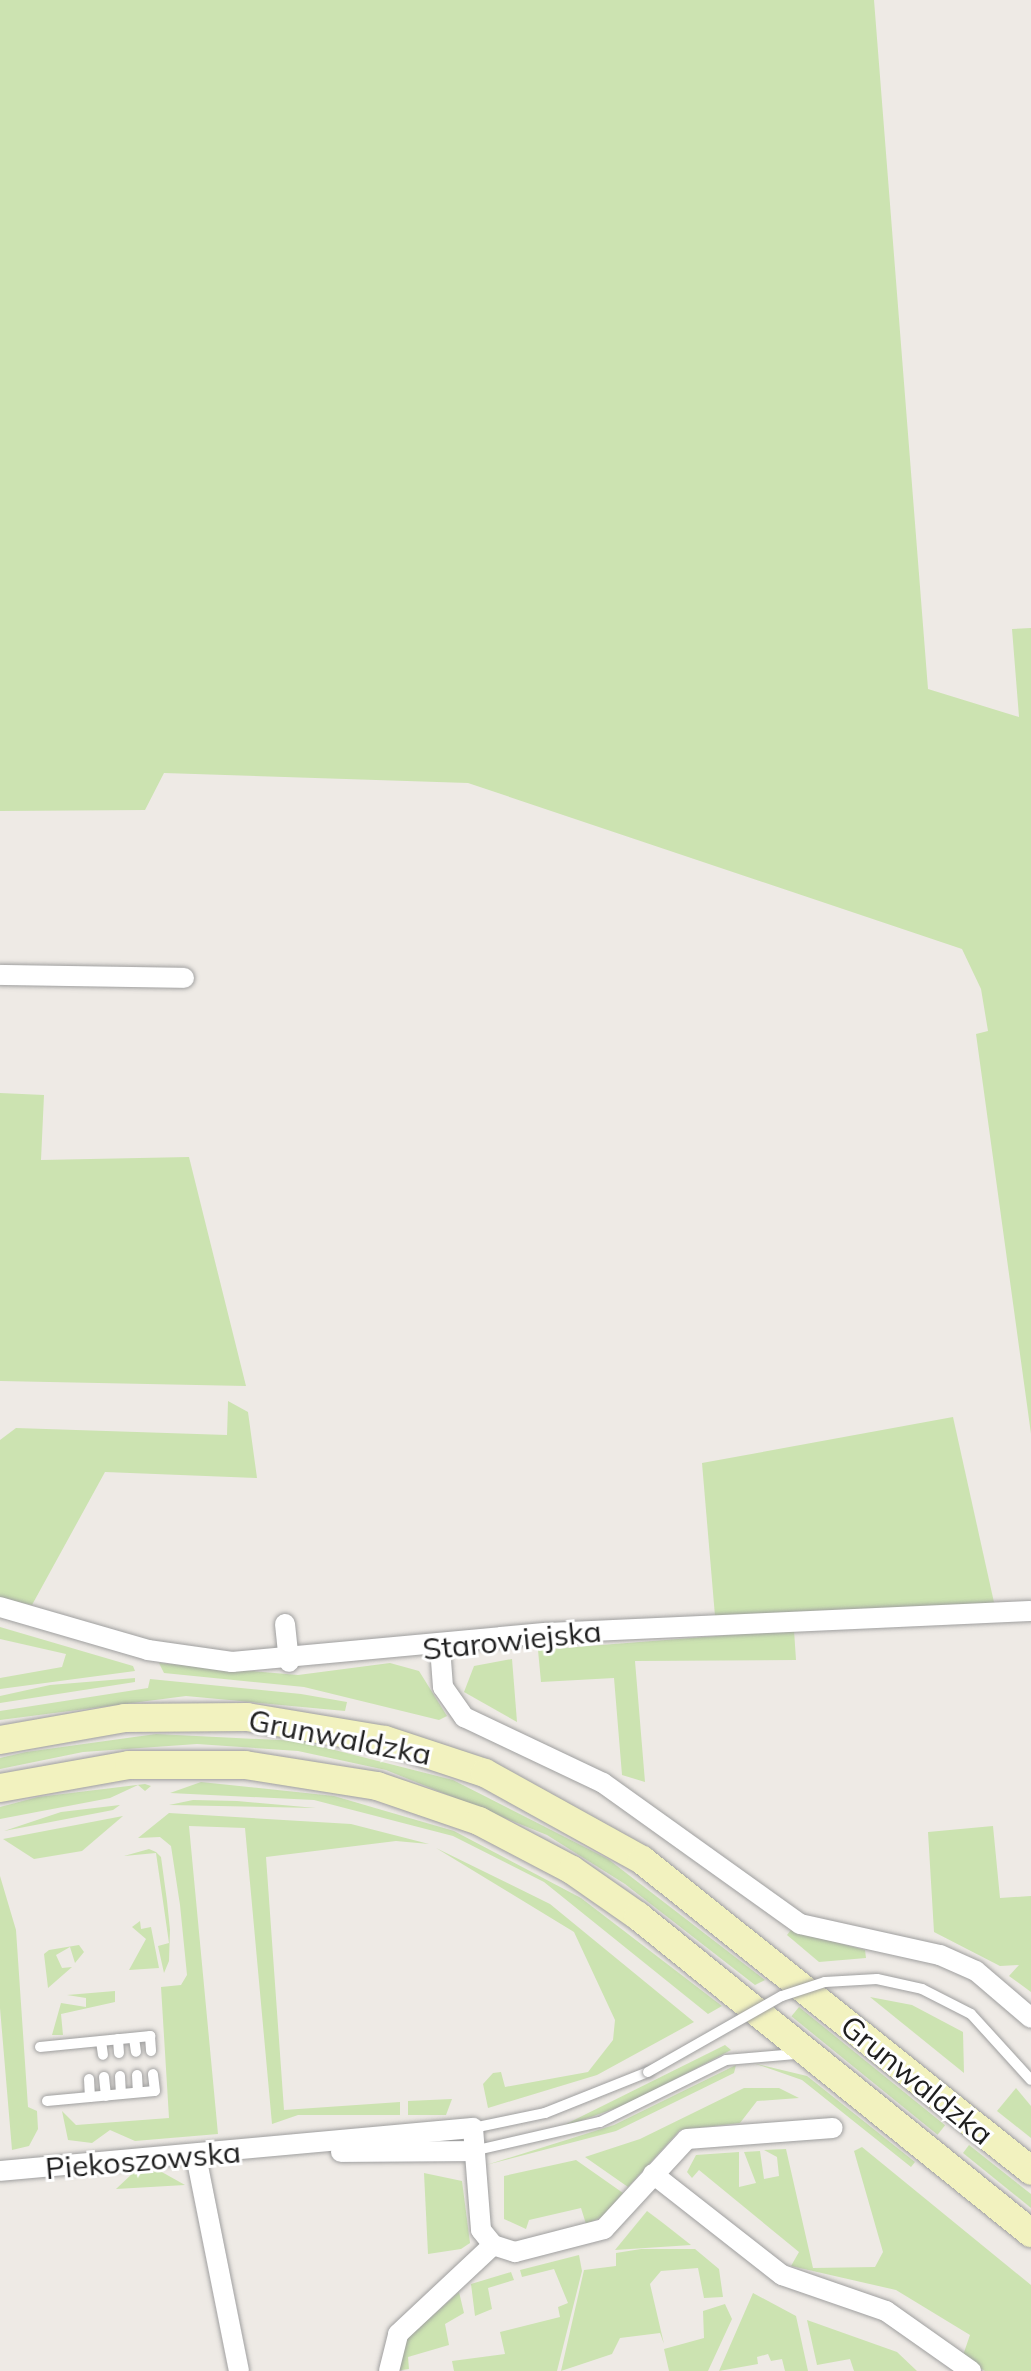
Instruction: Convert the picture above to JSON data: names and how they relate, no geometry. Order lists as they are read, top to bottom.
{
  "streets": {
    "main road": ["Grunwaldzka"],
    "street": ["Starowiejska", "Piekoszowska"]
  },
  "crossings": [
    ["Starowiejska", "Grunwaldzka"],
    ["Grunwaldzka", "Piekoszowska"]
  ]
}
